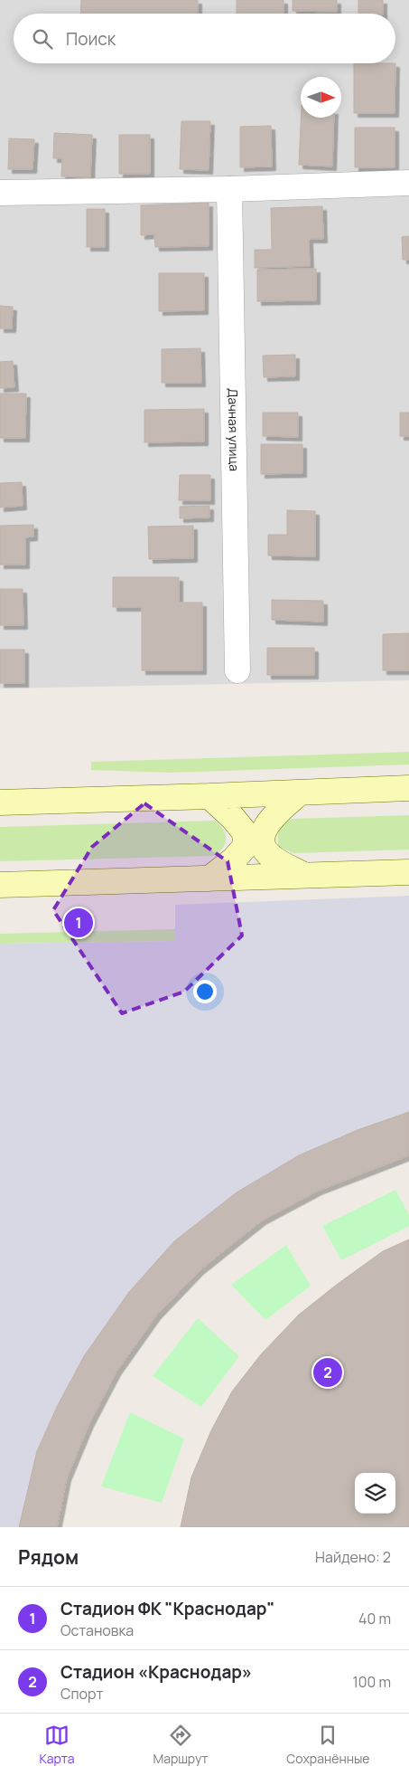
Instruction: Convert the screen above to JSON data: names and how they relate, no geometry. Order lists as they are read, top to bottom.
{
  "streets": {
    "street": ["Дачная улица"]
  },
  "north": "right",
  "page": {
    "search": "Поиск",
    "pins": ["1", "2"],
    "heading": ["Рядом", "Найдено: 2"],
    "list": [
      {
        "mark": "1",
        "name": "Стадион ФК \"Краснодар\"",
        "note": "Остановка",
        "value": "40 m"
      },
      {
        "mark": "2",
        "name": "Стадион «Краснодар»",
        "note": "Спорт",
        "value": "100 m"
      }
    ],
    "nav": ["Карта", "Маршрут", "Сохранённые"]
  }
}
